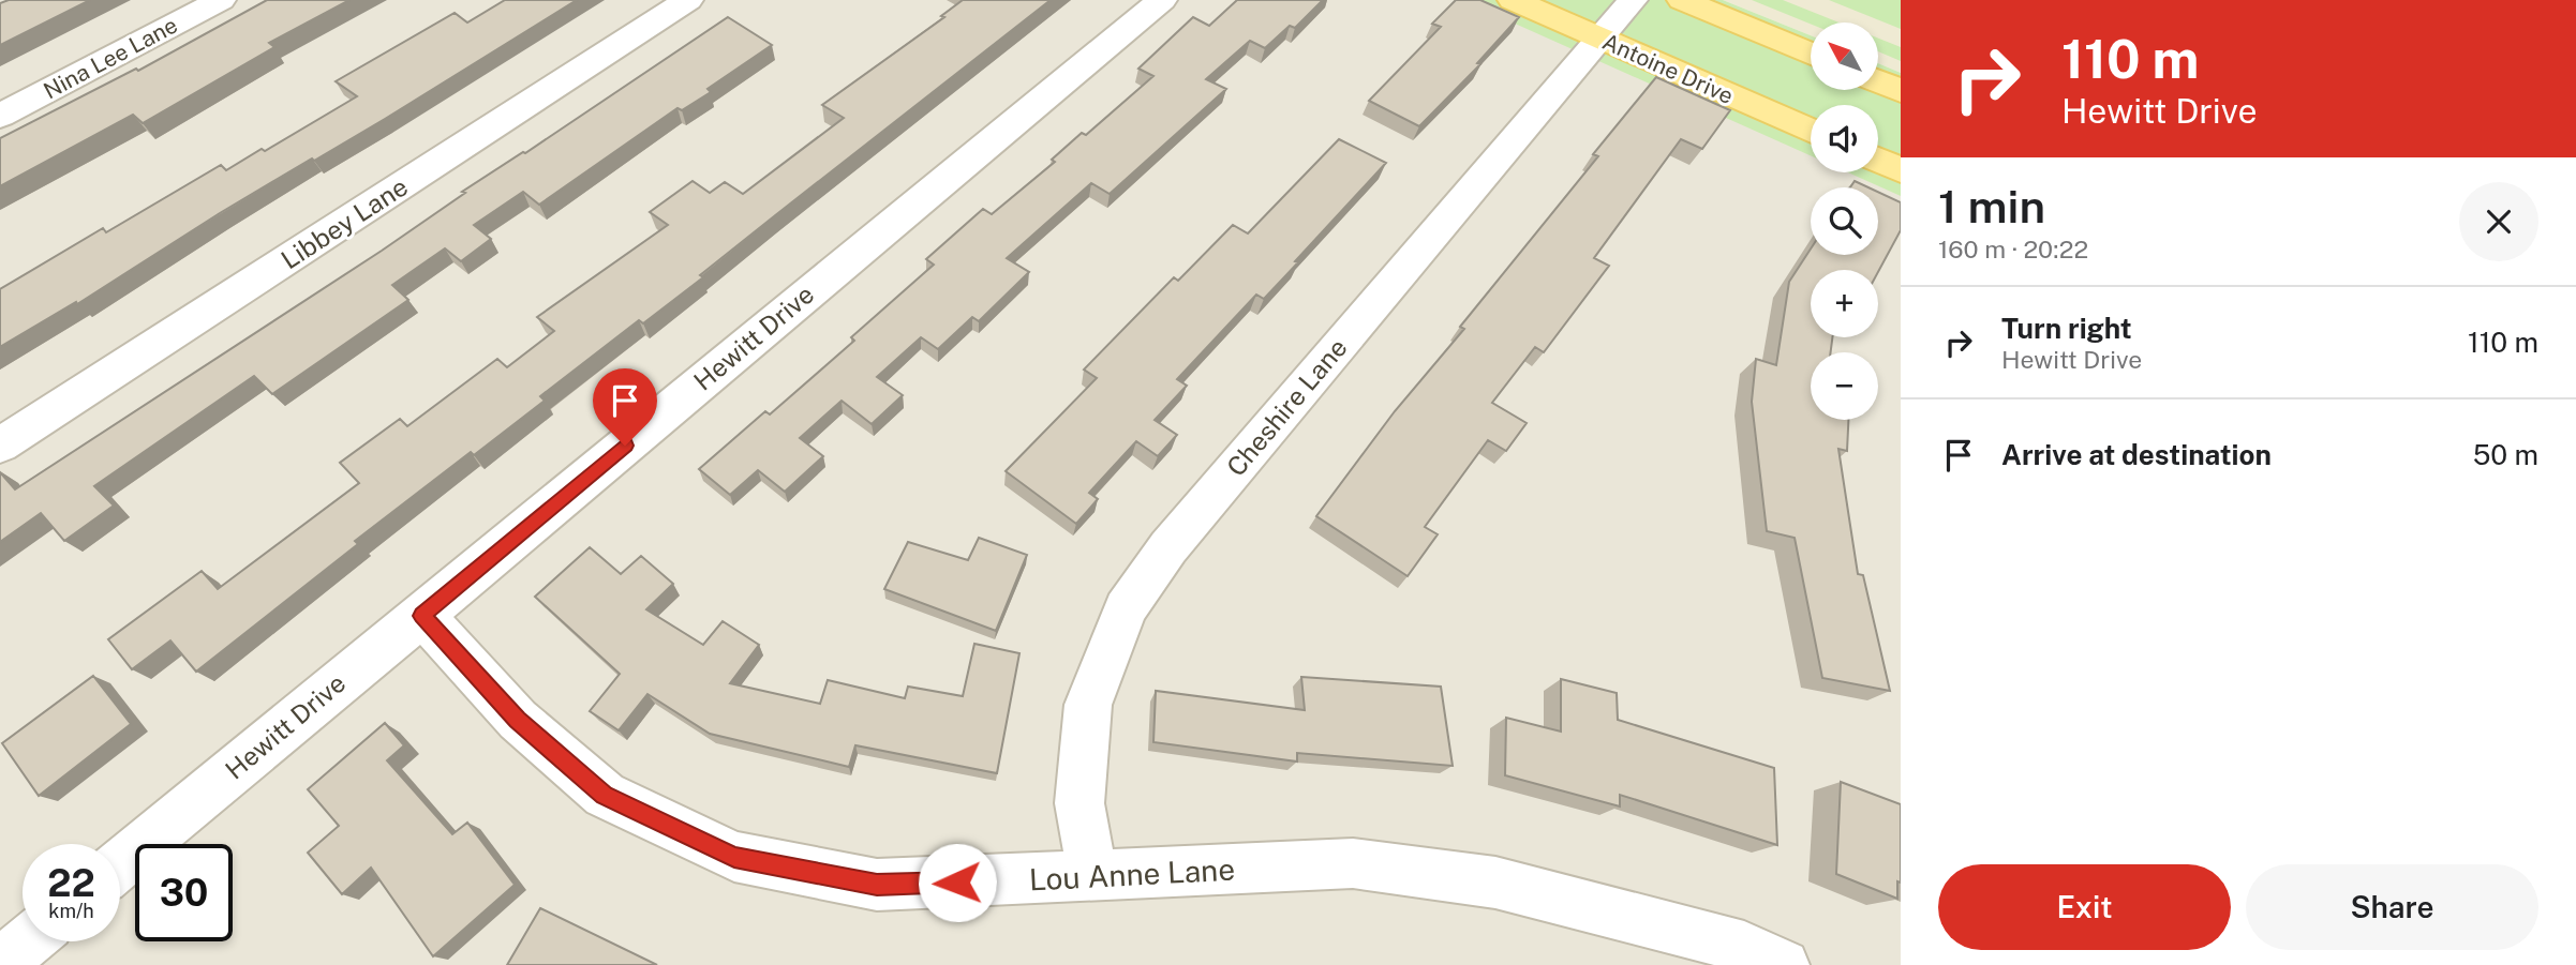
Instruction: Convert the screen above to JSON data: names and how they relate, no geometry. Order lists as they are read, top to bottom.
{
  "streets": {
    "main road": ["Antoine Drive"],
    "street": [
      "Nina Lee Lane",
      "Libbey Lane",
      "Hewitt Drive",
      "Cheshire Lane",
      "Lou Anne Lane"
    ]
  },
  "crossings": [
    ["Antoine Drive", "Cheshire Lane"],
    ["Hewitt Drive", "Lou Anne Lane"],
    ["Cheshire Lane", "Lou Anne Lane"]
  ],
  "north": "top left",
  "page": {
    "turn": ["110 m", "Hewitt Drive"],
    "map_buttons": ["+", "−"],
    "heading": ["1 min", "160 m · 20:22"],
    "list": [
      {
        "name": "Turn right",
        "note": "Hewitt Drive",
        "value": "110 m"
      },
      {
        "name": "Arrive at destination",
        "value": "50 m"
      }
    ],
    "speed": "22 km/h",
    "limit": "30",
    "buttons": ["Exit", "Share"]
  }
}
